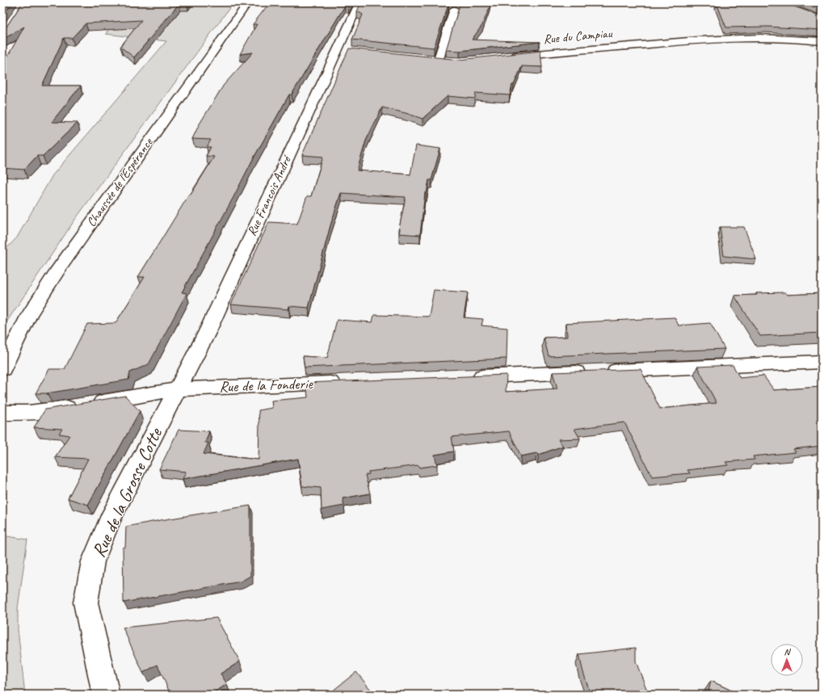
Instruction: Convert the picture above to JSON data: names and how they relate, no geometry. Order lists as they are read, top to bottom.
{
  "streets": {
    "street": [
      "Rue du Campiau",
      "Chaussée de l'Espérance",
      "Rue Francois André",
      "Rue de la Fonderie",
      "Rue de la Grosse Cotte"
    ]
  },
  "crossings": [
    ["Rue Francois André", "Rue de la Fonderie"],
    ["Rue Francois André", "Rue de la Grosse Cotte"],
    ["Rue de la Fonderie", "Rue de la Grosse Cotte"]
  ],
  "north": "top"
}
